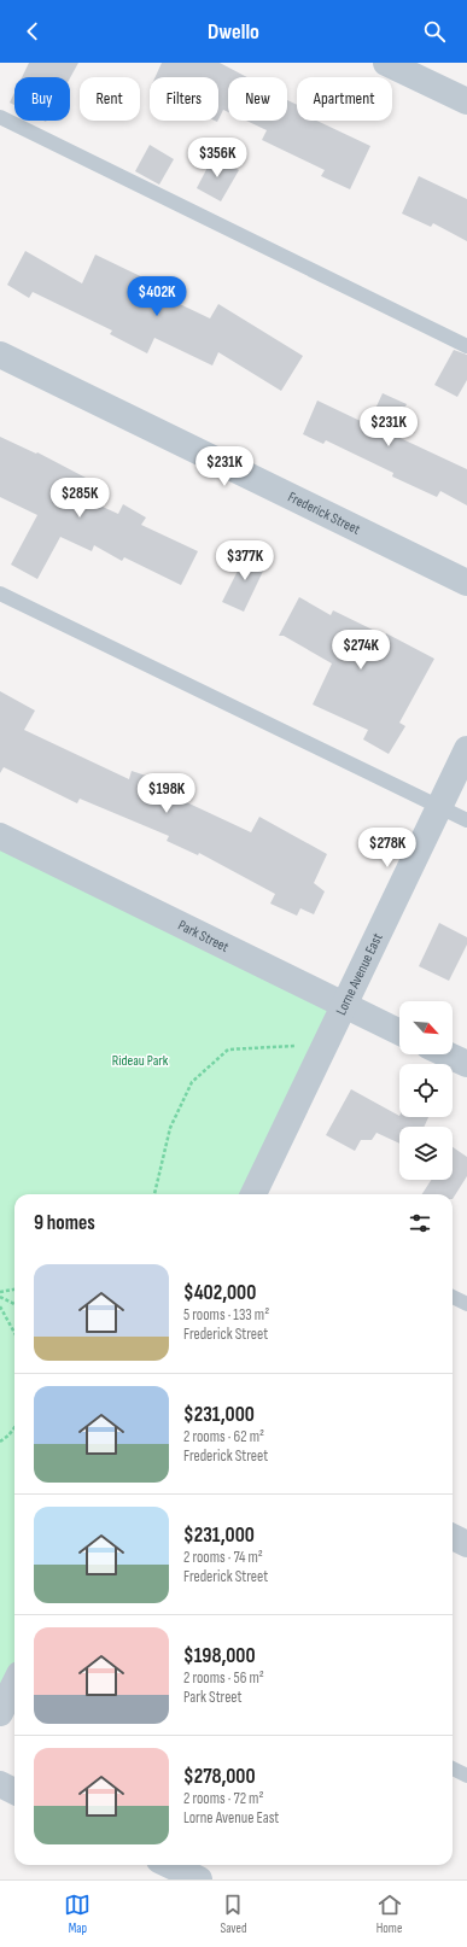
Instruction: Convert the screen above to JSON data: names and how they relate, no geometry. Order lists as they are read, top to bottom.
{
  "streets": {
    "street": ["Frederick Street", "Park Street", "Lorne Avenue East"]
  },
  "crossings": [
    ["Park Street", "Lorne Avenue East"]
  ],
  "parks": ["Rideau Park"],
  "north": "bottom right",
  "page": {
    "header": "Dwello",
    "chip": [
      "Buy",
      "Rent",
      "Filters",
      "New",
      "Apartment"
    ],
    "price": [
      "$356K",
      "$402K",
      "$231K",
      "$231K",
      "$285K",
      "$377K",
      "$274K",
      "$198K",
      "$278K"
    ],
    "heading": "9 homes",
    "list": [
      {
        "name": "$402,000",
        "note": "5 rooms · 133 m² · Frederick Street"
      },
      {
        "name": "$231,000",
        "note": "2 rooms · 62 m² · Frederick Street"
      },
      {
        "name": "$231,000",
        "note": "2 rooms · 74 m² · Frederick Street"
      },
      {
        "name": "$198,000",
        "note": "2 rooms · 56 m² · Park Street"
      },
      {
        "name": "$278,000",
        "note": "2 rooms · 72 m² · Lorne Avenue East"
      }
    ],
    "tabs": ["Map", "Saved", "Home"]
  }
}
